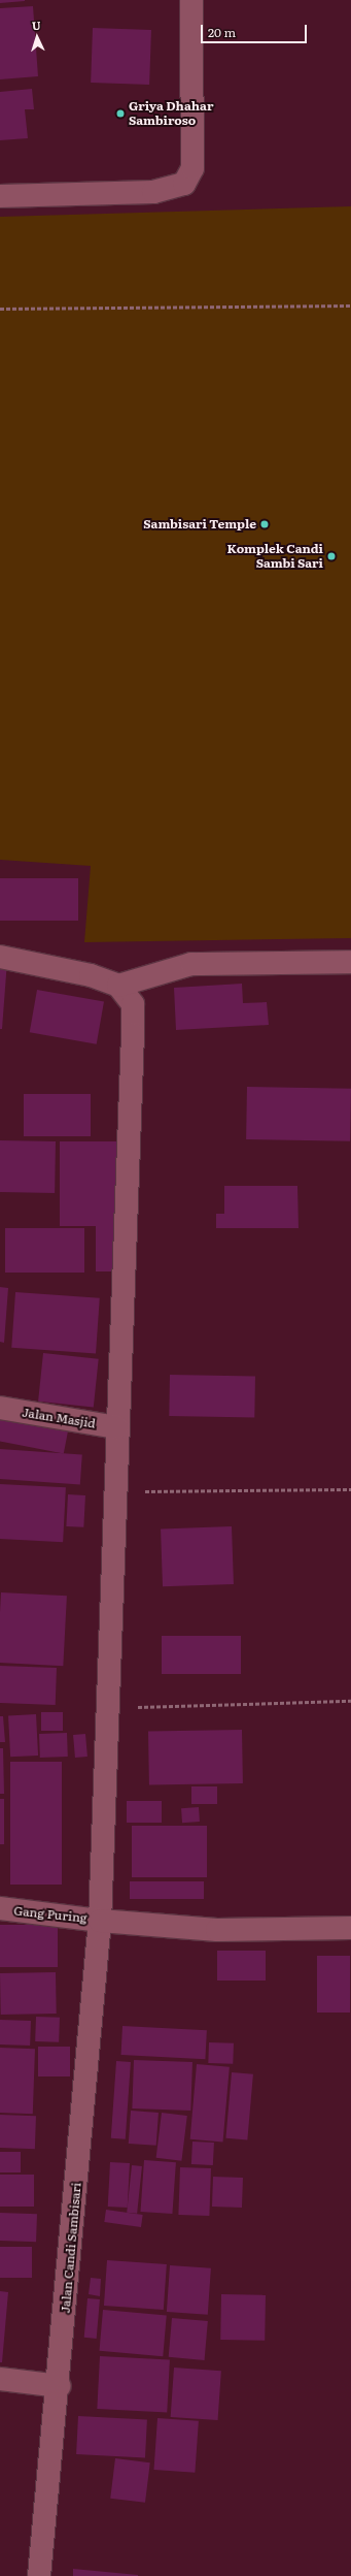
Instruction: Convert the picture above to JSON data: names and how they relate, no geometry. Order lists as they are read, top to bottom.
{
  "streets": {
    "street": ["Jalan Masjid", "Gang Puring", "Jalan Candi Sambisari"]
  },
  "crossings": [
    ["Jalan Masjid", "Jalan Candi Sambisari"],
    ["Gang Puring", "Jalan Candi Sambisari"]
  ],
  "places": ["Griya Dhahar Sambiroso", "Sambisari Temple", "Komplek Candi Sambi Sari"],
  "scale_bar": "20 m",
  "north": "top"
}
